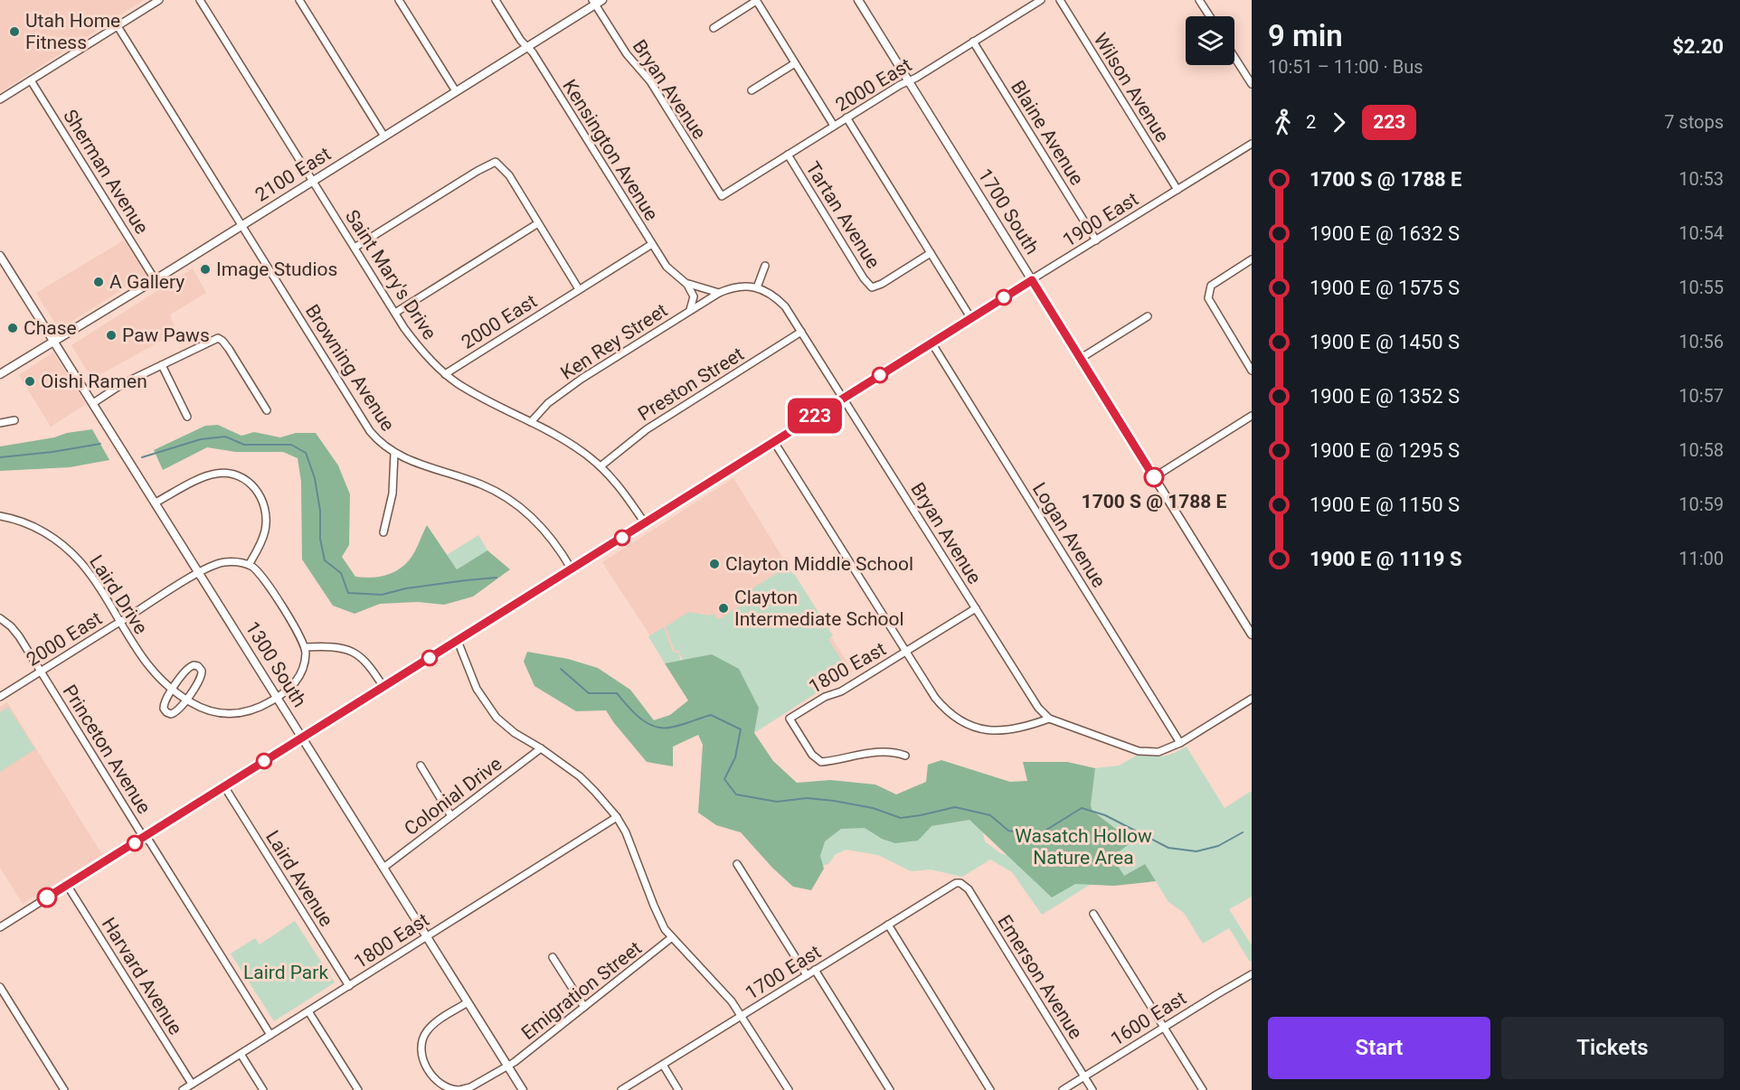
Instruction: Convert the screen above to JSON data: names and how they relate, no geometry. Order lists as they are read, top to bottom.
{
  "streets": {
    "street": [
      "2000 East",
      "Wilson Avenue",
      "Bryan Avenue",
      "Blaine Avenue",
      "Kensington Avenue",
      "Sherman Avenue",
      "2100 East",
      "1700 South",
      "Tartan Avenue",
      "1900 East",
      "Saint Mary's Drive",
      "Ken Rey Street",
      "Browning Avenue",
      "Preston Street",
      "Logan Avenue",
      "Laird Drive",
      "1300 South",
      "1800 East",
      "Princeton Avenue",
      "Colonial Drive",
      "Laird Avenue",
      "1700 East",
      "Harvard Avenue",
      "Emerson Avenue",
      "Emigration Street",
      "1600 East"
    ]
  },
  "crossings": [
    ["2000 East", "Bryan Avenue"],
    ["2000 East", "Blaine Avenue"],
    ["2000 East", "Kensington Avenue"],
    ["2000 East", "1700 South"],
    ["2000 East", "Tartan Avenue"],
    ["2000 East", "Saint Mary's Drive"],
    ["2000 East", "Laird Drive"],
    ["2000 East", "1300 South"],
    ["2000 East", "Princeton Avenue"],
    ["Wilson Avenue", "1900 East"],
    ["Bryan Avenue", "2100 East"],
    ["Bryan Avenue", "1900 East"],
    ["Bryan Avenue", "Preston Street"],
    ["Bryan Avenue", "1800 East"],
    ["Blaine Avenue", "1900 East"],
    ["Kensington Avenue", "2100 East"],
    ["Kensington Avenue", "Ken Rey Street"],
    ["Sherman Avenue", "2100 East"],
    ["2100 East", "Saint Mary's Drive"],
    ["2100 East", "Browning Avenue"],
    ["2100 East", "1300 South"],
    ["1700 South", "1900 East"],
    ["1900 East", "Saint Mary's Drive"],
    ["1900 East", "Browning Avenue"],
    ["1900 East", "Logan Avenue"],
    ["1900 East", "1300 South"],
    ["1900 East", "Princeton Avenue"],
    ["1900 East", "Laird Avenue"],
    ["1900 East", "Harvard Avenue"],
    ["Saint Mary's Drive", "Ken Rey Street"],
    ["Saint Mary's Drive", "Preston Street"],
    ["Laird Drive", "1300 South"],
    ["1300 South", "1800 East"],
    ["1300 South", "Colonial Drive"],
    ["1300 South", "Emigration Street"],
    ["1800 East", "Princeton Avenue"],
    ["1800 East", "Laird Avenue"],
    ["1800 East", "Harvard Avenue"],
    ["1700 East", "Emerson Avenue"],
    ["Emerson Avenue", "1600 East"]
  ],
  "parks": ["Wasatch Hollow Nature Area", "Laird Park"],
  "places": [
    "Utah Home Fitness",
    "Image Studios",
    "A Gallery",
    "Chase",
    "Paw Paws",
    "Oishi Ramen",
    "1700 S @ 1788 E",
    "Clayton Middle School",
    "Clayton Intermediate School"
  ],
  "lines": ["bus line 223"],
  "page": {
    "on_map": "223",
    "heading": ["9 min", "10:51 – 11:00 · Bus", "$2.20"],
    "legs": ["2", "223", "7 stops"],
    "list": [
      {
        "name": "1700 S @ 1788 E",
        "value": "10:53"
      },
      {
        "name": "1900 E @ 1632 S",
        "value": "10:54"
      },
      {
        "name": "1900 E @ 1575 S",
        "value": "10:55"
      },
      {
        "name": "1900 E @ 1450 S",
        "value": "10:56"
      },
      {
        "name": "1900 E @ 1352 S",
        "value": "10:57"
      },
      {
        "name": "1900 E @ 1295 S",
        "value": "10:58"
      },
      {
        "name": "1900 E @ 1150 S",
        "value": "10:59"
      },
      {
        "name": "1900 E @ 1119 S",
        "value": "11:00"
      }
    ],
    "buttons": ["Start", "Tickets"]
  }
}
